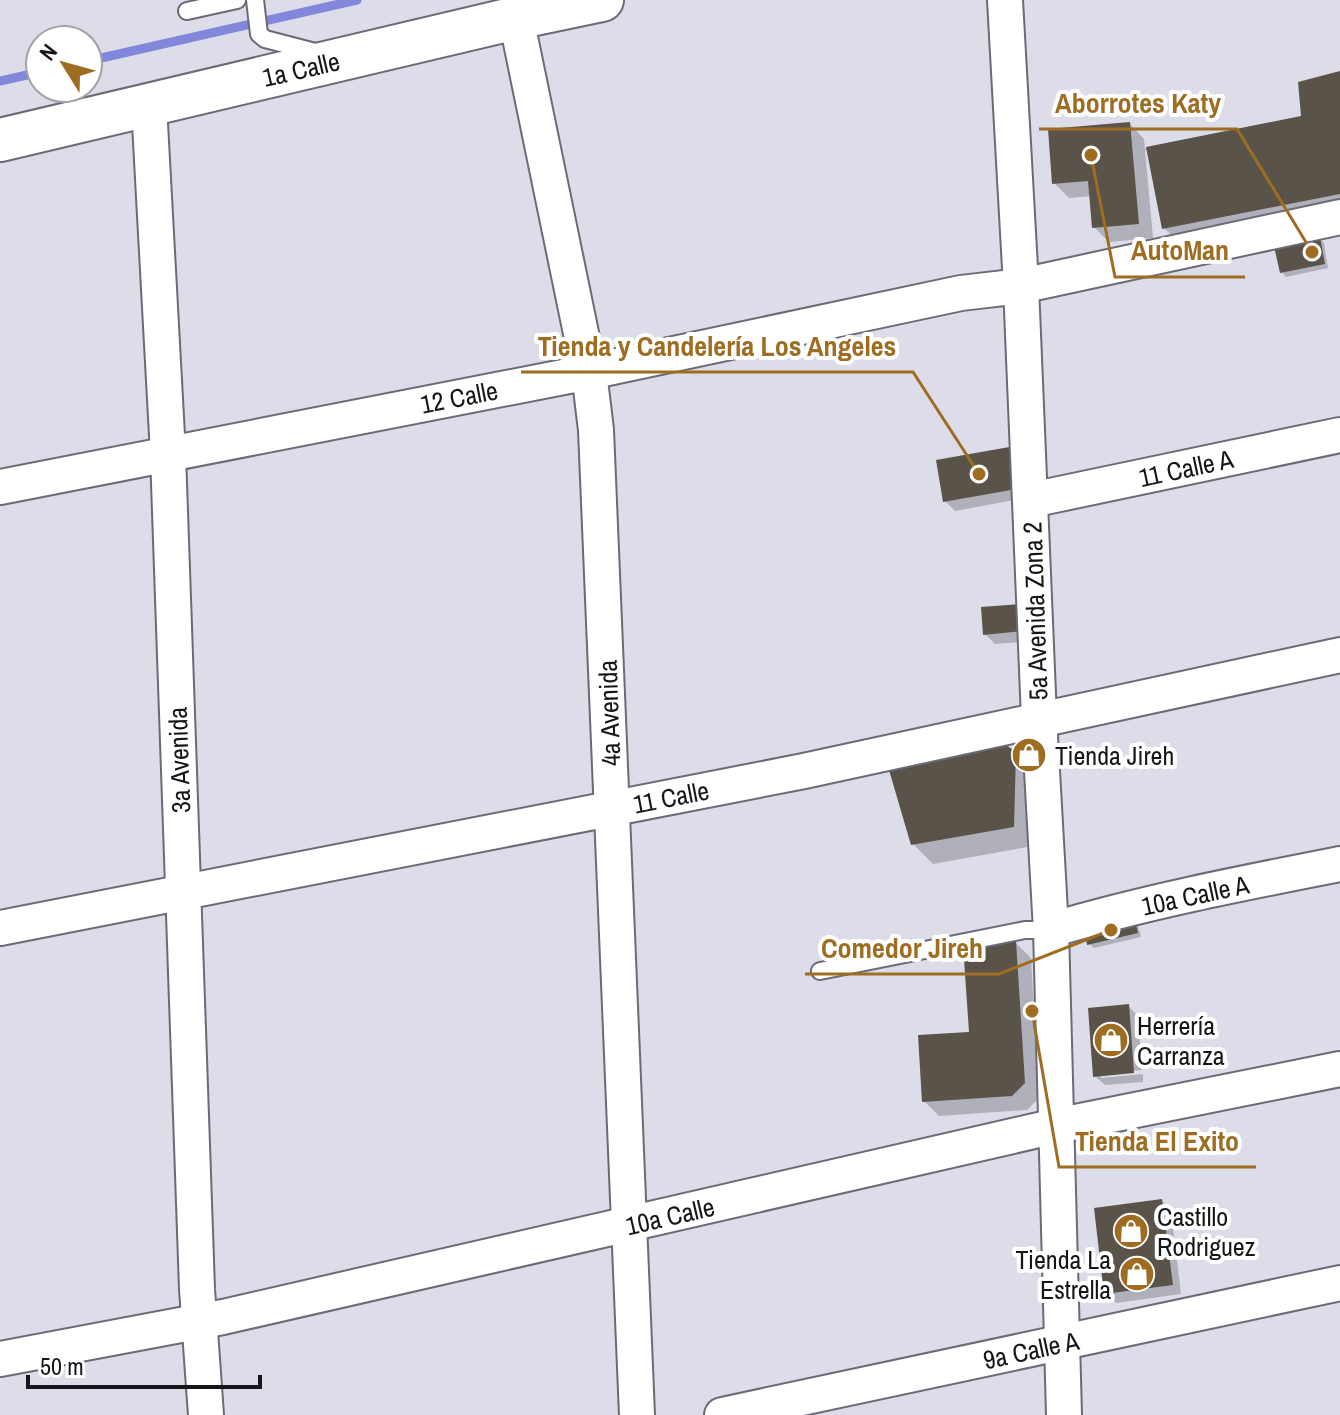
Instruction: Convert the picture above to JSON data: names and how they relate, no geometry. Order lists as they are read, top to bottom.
{
  "streets": {
    "street": [
      "1a Calle",
      "12 Calle",
      "11 Calle A",
      "5a Avenida Zona 2",
      "4a Avenida",
      "3a Avenida",
      "11 Calle",
      "10a Calle A",
      "10a Calle",
      "9a Calle A"
    ]
  },
  "crossings": [
    ["1a Calle", "4a Avenida"],
    ["1a Calle", "3a Avenida"],
    ["12 Calle", "5a Avenida Zona 2"],
    ["12 Calle", "4a Avenida"],
    ["12 Calle", "3a Avenida"],
    ["11 Calle A", "5a Avenida Zona 2"],
    ["5a Avenida Zona 2", "11 Calle"],
    ["5a Avenida Zona 2", "10a Calle A"],
    ["5a Avenida Zona 2", "10a Calle"],
    ["5a Avenida Zona 2", "9a Calle A"],
    ["4a Avenida", "11 Calle"],
    ["4a Avenida", "10a Calle"],
    ["3a Avenida", "11 Calle"],
    ["3a Avenida", "10a Calle"]
  ],
  "places": {
    "other": [
      "AutoMan",
      "Aborrotes Katy",
      "Tienda y Candelería Los Angeles",
      "Comedor Jireh",
      "Tienda El Exito"
    ],
    "shop": [
      "Tienda Jireh",
      "Herrería Carranza",
      "Castillo Rodriguez",
      "Tienda La Estrella"
    ]
  },
  "scale_bar": "50 m",
  "north": "top left"
}
